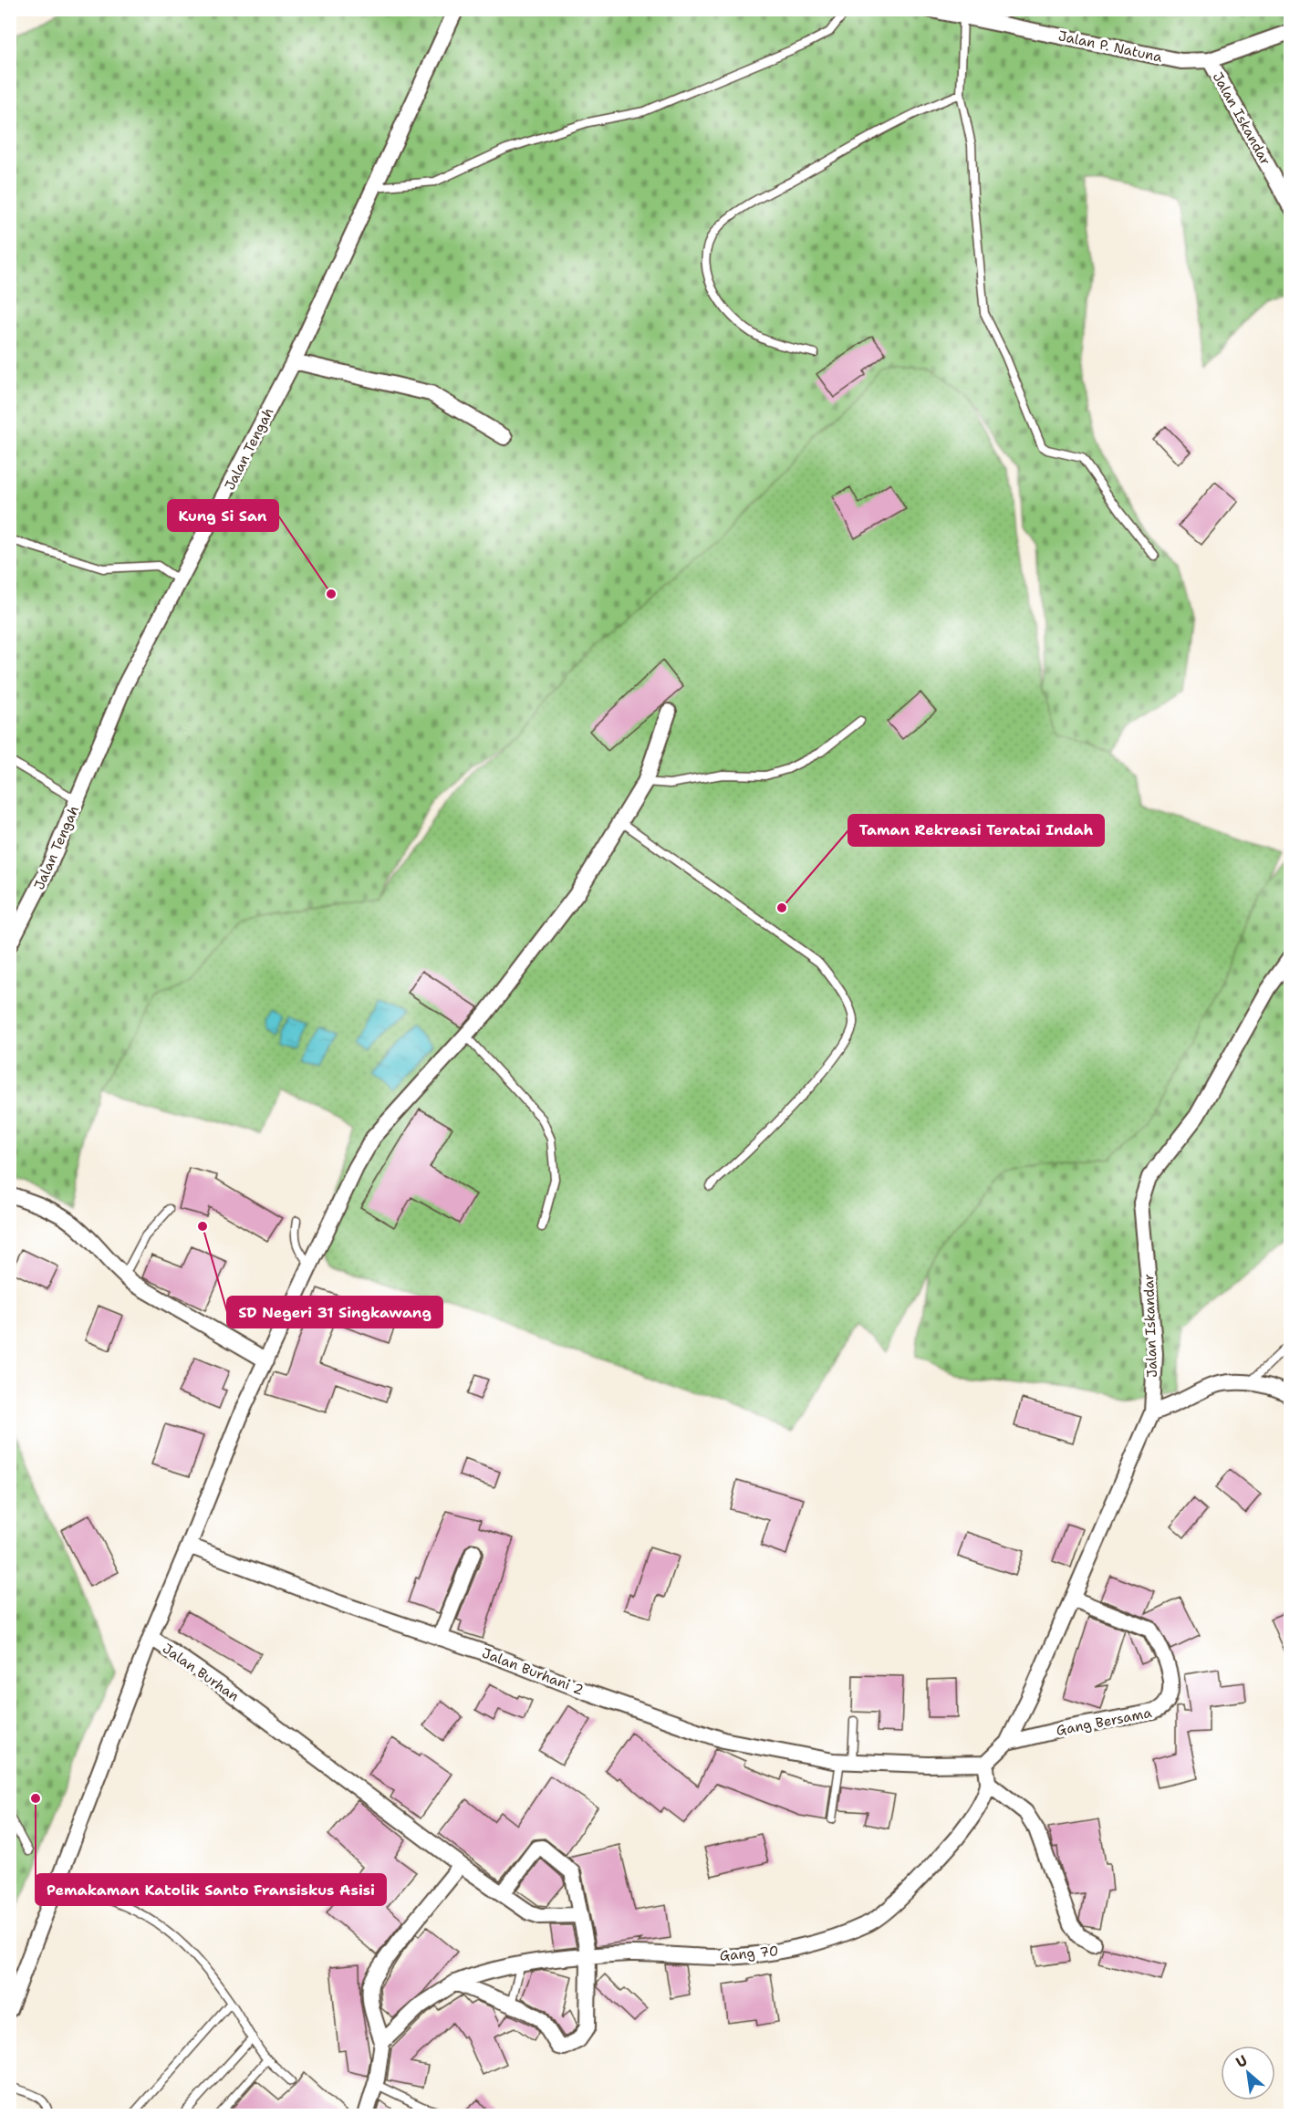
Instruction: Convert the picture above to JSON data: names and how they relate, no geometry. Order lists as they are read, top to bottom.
{
  "streets": {
    "street": [
      "Jalan P. Natuna",
      "Jalan Iskandar",
      "Jalan Tengah",
      "Jalan Burhani 2",
      "Jalan Burhan",
      "Gang Bersama",
      "Gang 70"
    ]
  },
  "crossings": [
    ["Jalan P. Natuna", "Jalan Iskandar"],
    ["Jalan Iskandar", "Jalan Burhani 2"],
    ["Jalan Iskandar", "Gang Bersama"]
  ],
  "places": [
    "Kung Si San",
    "Taman Rekreasi Teratai Indah",
    "SD Negeri 31 Singkawang",
    "Pemakaman Katolik Santo Fransiskus Asisi"
  ],
  "north": "top left"
}
